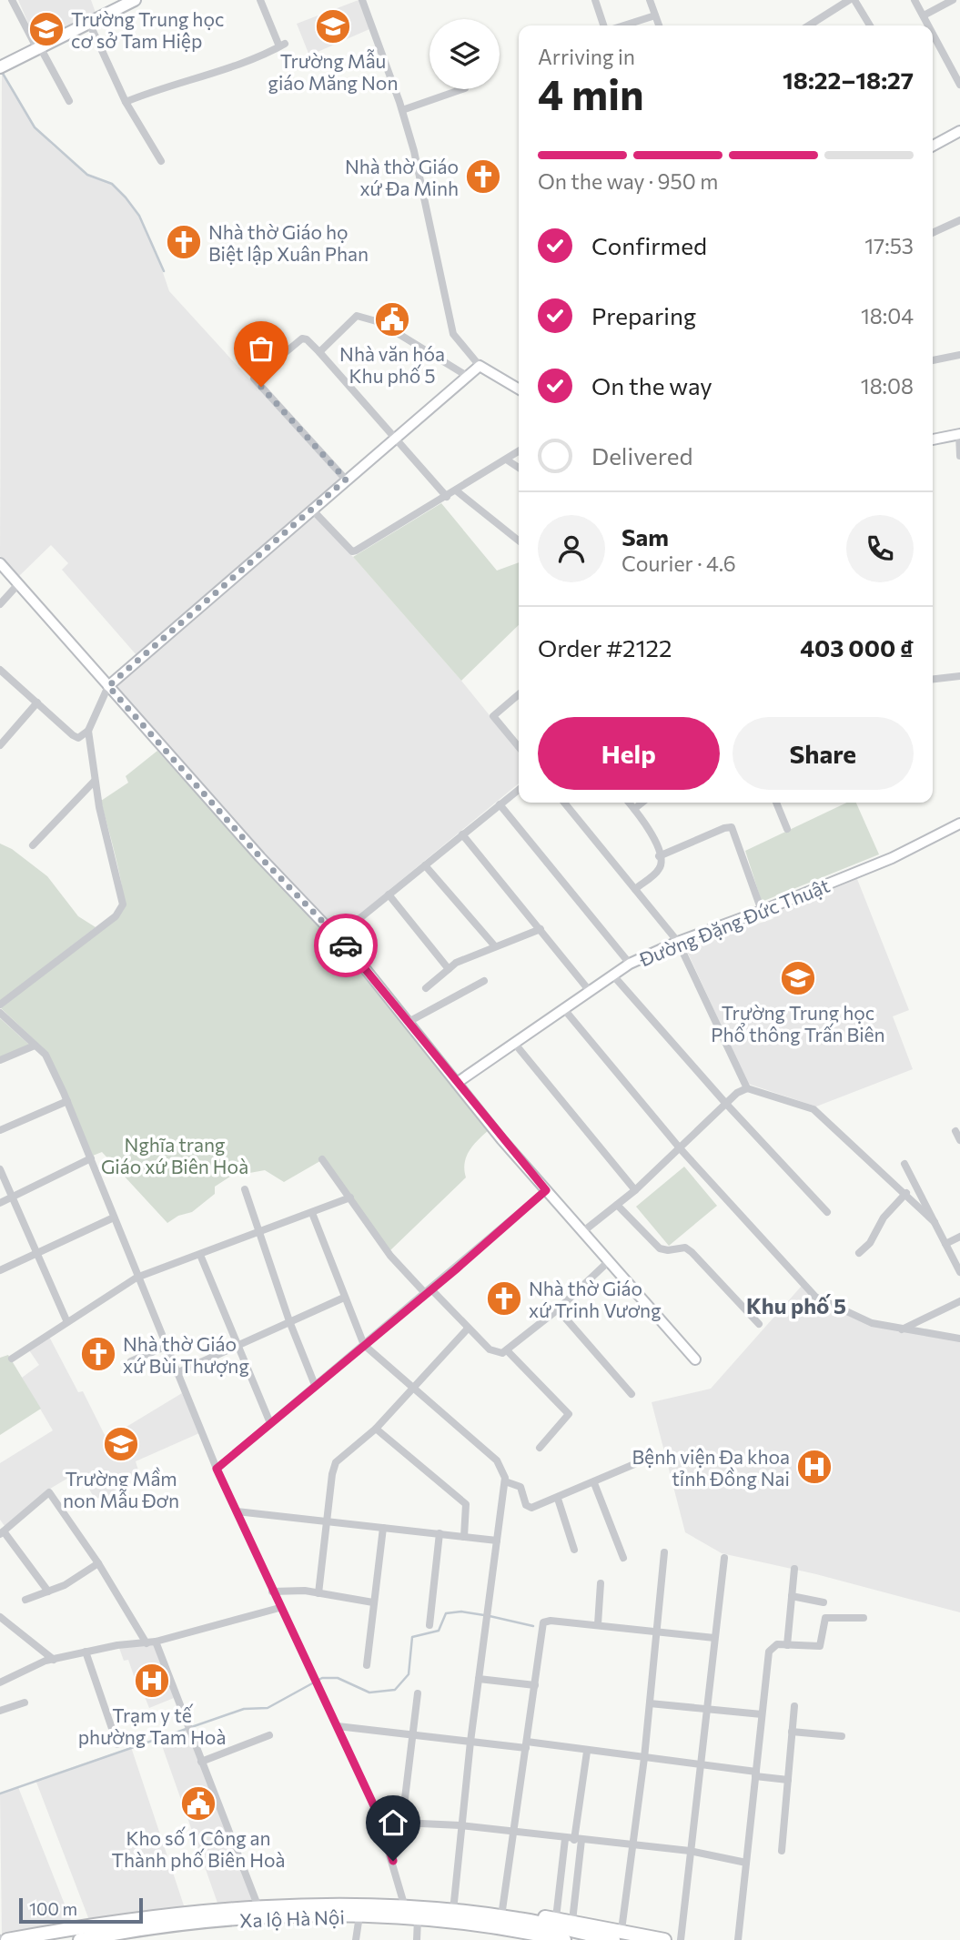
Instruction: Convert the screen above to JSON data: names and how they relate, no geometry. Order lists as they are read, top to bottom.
{
  "streets": {
    "highway": ["Xa lộ Hà Nội"],
    "street": ["Đường Đặng Đức Thuật"]
  },
  "districts": ["Khu phố 5"],
  "parks": ["Nghĩa trang Giáo xứ Biên Hoà"],
  "places": {
    "school or university": [
      "Trường Mẫu giáo Măng Non",
      "Trường Trung học cơ sở Tam Hiệp",
      "Trường Trung học Phổ thông Trấn Biên",
      "Trường Mầm non Mẫu Đơn"
    ],
    "church": [
      "Nhà thờ Giáo xứ Đa Minh",
      "Nhà thờ Giáo họ Biệt lập Xuân Phan",
      "Nhà thờ Giáo xứ Trinh Vương",
      "Nhà thờ Giáo xứ Bùi Thượng"
    ],
    "public building": ["Nhà văn hóa Khu phố 5", "Kho số 1 Công an Thành phố Biên Hoà"],
    "hospital": ["Bệnh viện Đa khoa tỉnh Đồng Nai", "Trạm y tế phường Tam Hoà"]
  },
  "scale_bar": "100 m",
  "page": {
    "heading": ["4 min", "Arriving in", "18:22–18:27"],
    "panel": [
      "Sam",
      "Courier · 4.6",
      "Order #2122",
      "403 000 ₫"
    ],
    "bar": "On the way · 950 m",
    "list": [
      ["Confirmed", "17:53"],
      ["Preparing", "18:04"],
      ["On the way", "18:08"],
      "Delivered"
    ],
    "buttons": ["Help", "Share"],
    "scale": "100 m"
  }
}
